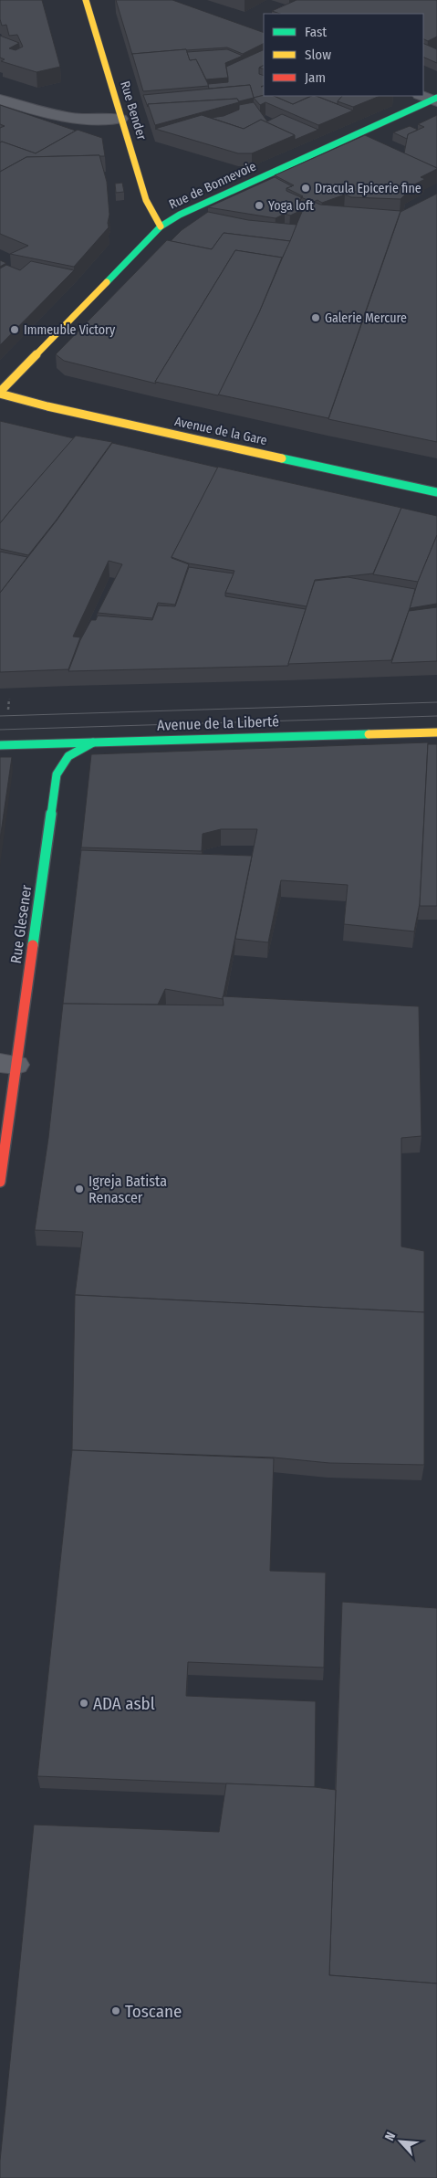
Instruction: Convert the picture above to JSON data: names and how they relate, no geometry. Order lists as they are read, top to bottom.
{
  "streets": {
    "main road": [
      "Rue Bender",
      "Rue de Bonnevoie",
      "Avenue de la Gare",
      "Avenue de la Liberté",
      "Rue Glesener"
    ]
  },
  "crossings": [
    ["Rue Bender", "Rue de Bonnevoie"],
    ["Rue de Bonnevoie", "Avenue de la Gare"],
    ["Avenue de la Liberté", "Rue Glesener"]
  ],
  "places": [
    "Dracula Epicerie fine",
    "Yoga loft",
    "Galerie Mercure",
    "Immeuble Victory",
    "Igreja Batista Renascer",
    "ADA asbl",
    "Toscane"
  ],
  "legend": ["Fast", "Slow", "Jam"],
  "north": "top left"
}
